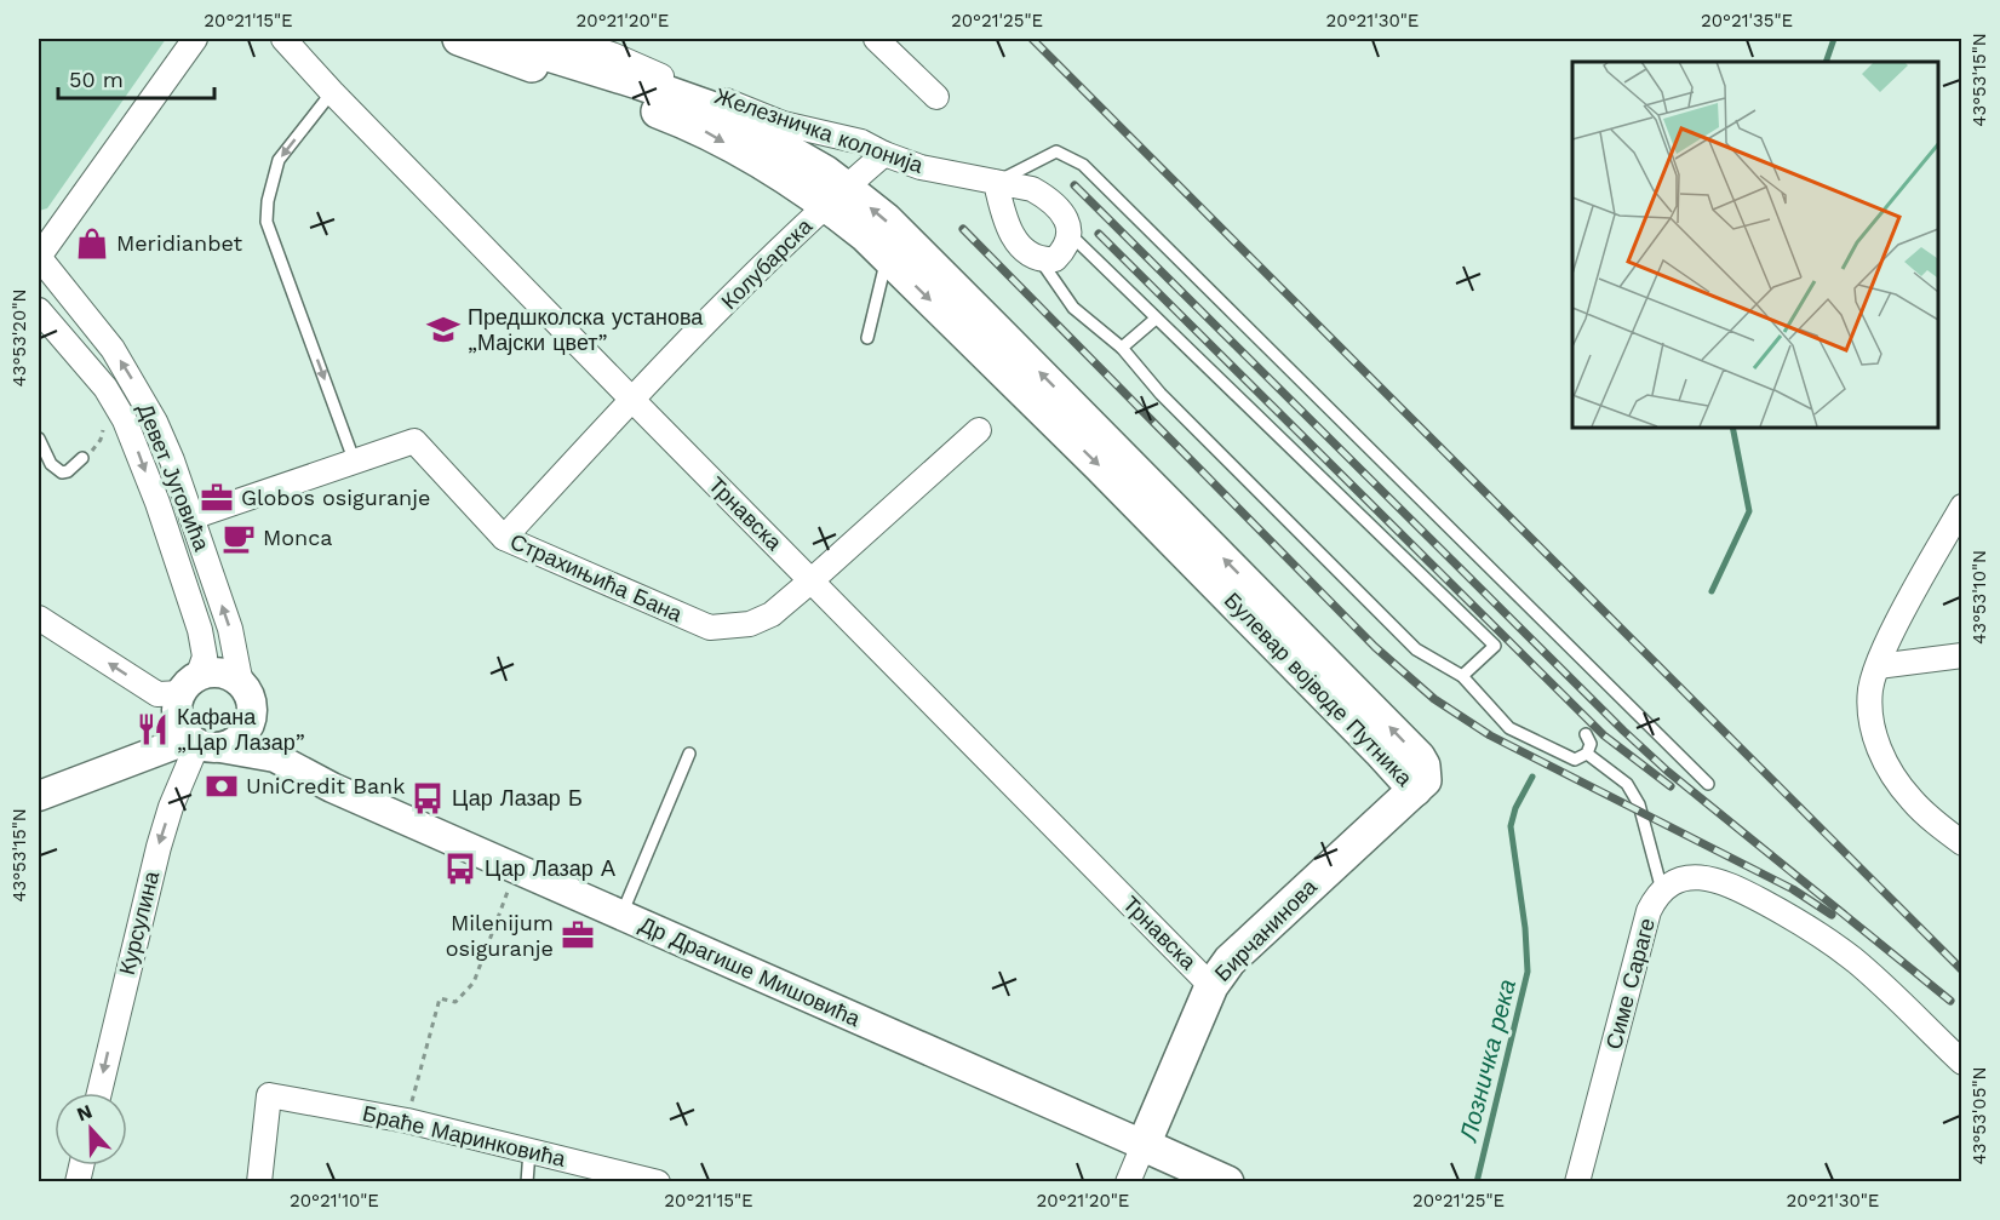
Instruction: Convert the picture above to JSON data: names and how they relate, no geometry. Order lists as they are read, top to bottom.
{
  "streets": {
    "main road": ["Булевар војводе Путника", "Бирчанинова", "Др Драгише Мишовића"],
    "street": [
      "Железничка колонија",
      "Колубарска",
      "Девет Југовића",
      "Трнавска",
      "Страхињића Бана",
      "Курсулина",
      "Симе Сараге",
      "Браће Маринковића"
    ]
  },
  "crossings": [
    ["Железничка колонија", "Колубарска"],
    ["Колубарска", "Трнавска"],
    ["Колубарска", "Страхињића Бана"],
    ["Колубарска", "Булевар војводе Путника"],
    ["Девет Југовића", "Страхињића Бана"],
    ["Девет Југовића", "Курсулина"],
    ["Девет Југовића", "Др Драгише Мишовића"],
    ["Трнавска", "Страхињића Бана"],
    ["Трнавска", "Бирчанинова"],
    ["Булевар војводе Путника", "Бирчанинова"],
    ["Курсулина", "Др Драгише Мишовића"],
    ["Бирчанинова", "Др Драгише Мишовића"]
  ],
  "one_way": ["Курсулина"],
  "water": ["Лозничка река"],
  "places": {
    "shop": ["Meridianbet"],
    "school or university": ["Предшколска установа „Мајски цвет”"],
    "office": ["Globos osiguranje", "Milenijum osiguranje"],
    "cafe": ["Monca"],
    "restaurant": ["Кафана „Цар Лазар”"],
    "bank": ["UniCredit Bank"],
    "bus stop": ["Цар Лазар Б", "Цар Лазар А"]
  },
  "scale_bar": "50 m",
  "north": "top",
  "coordinates": [
    "20°21'15\"E",
    "20°21'20\"E",
    "20°21'25\"E",
    "20°21'30\"E",
    "20°21'35\"E",
    "43°53'15\"N",
    "43°53'20\"N",
    "43°53'10\"N",
    "43°53'05\"N",
    "20°21'10\"E"
  ]
}
